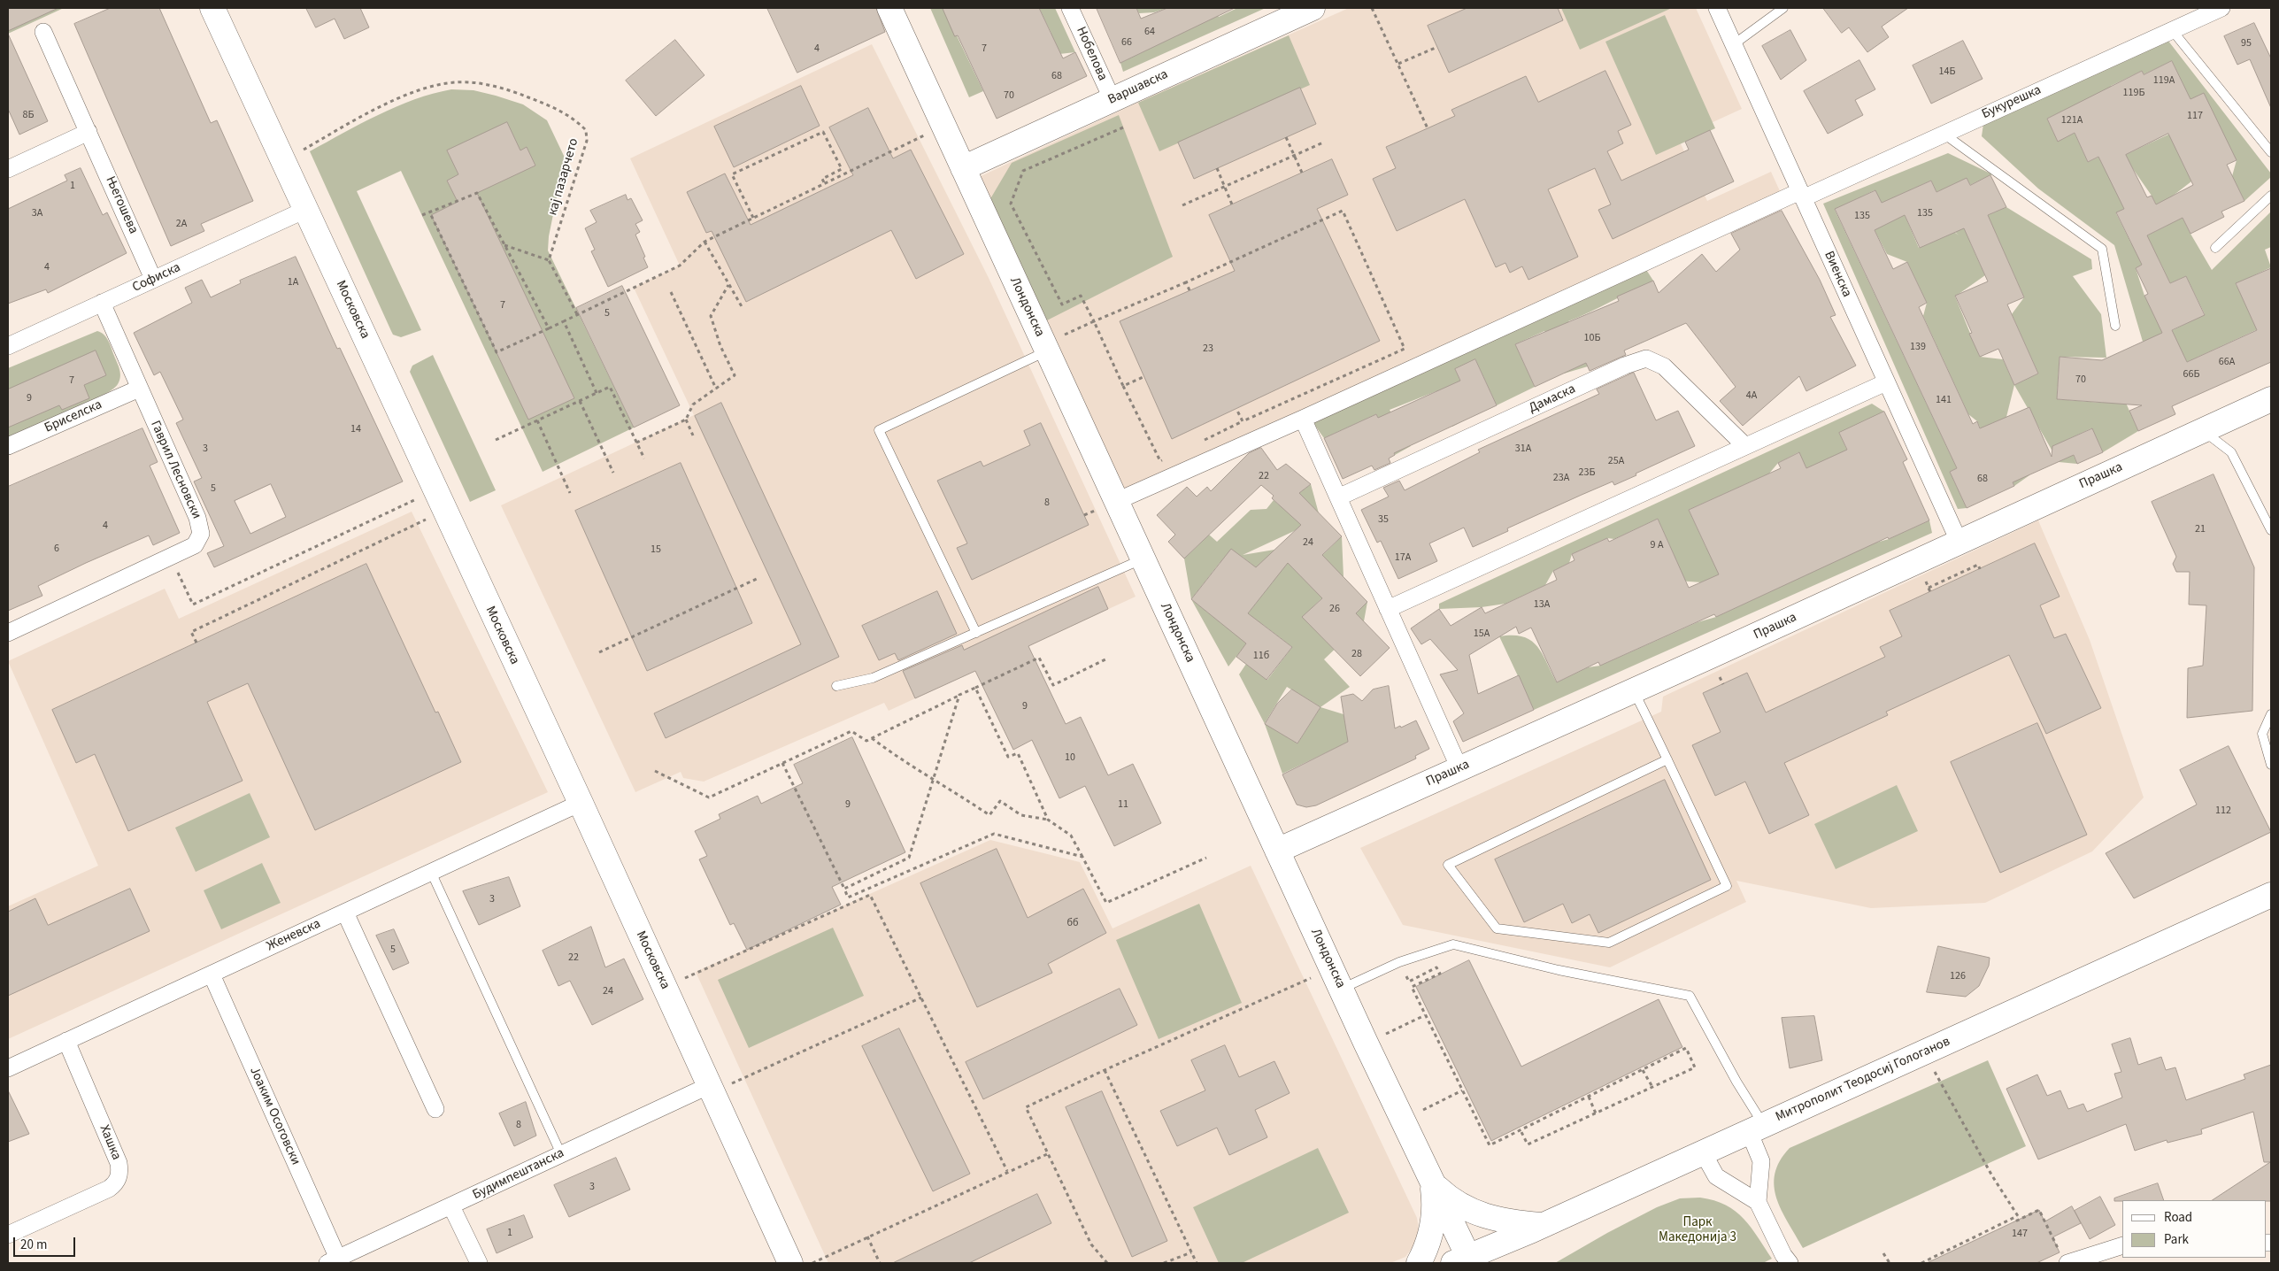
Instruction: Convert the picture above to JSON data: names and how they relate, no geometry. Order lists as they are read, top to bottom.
{
  "streets": {
    "street": [
      "Нобелова",
      "Варшавска",
      "Букурешка",
      "Његошева",
      "Виенска",
      "Софиска",
      "Лондонска",
      "Московска",
      "Дамаска",
      "Бриселска",
      "Гаврил Лесновски",
      "Прашка",
      "Женевска",
      "Митрополит Теодосиј Гологанов",
      "Јоаким Осоговски",
      "Хашка",
      "Будимпештанска"
    ],
    "path": ["кај пазарчето"]
  },
  "crossings": [
    ["Нобелова", "Варшавска"],
    ["Варшавска", "Лондонска"],
    ["Букурешка", "Виенска"],
    ["Букурешка", "Лондонска"],
    ["кај пазарчето", "Московска"],
    ["Његошева", "Софиска"],
    ["Виенска", "Прашка"],
    ["Софиска", "Московска"],
    ["Софиска", "Гаврил Лесновски"],
    ["Лондонска", "Прашка"],
    ["Лондонска", "Митрополит Теодосиј Гологанов"],
    ["Московска", "Женевска"],
    ["Московска", "Будимпештанска"],
    ["Бриселска", "Гаврил Лесновски"],
    ["Женевска", "Јоаким Осоговски"],
    ["Женевска", "Хашка"],
    ["Јоаким Осоговски", "Будимпештанска"]
  ],
  "parks": ["Парк Македонија 3"],
  "house_numbers": [
    "64",
    "66",
    "95",
    "4",
    "7",
    "14Б",
    "68",
    "119А",
    "119Б",
    "70",
    "8Б",
    "117",
    "121А",
    "1",
    "3A",
    "135",
    "135",
    "2А",
    "4",
    "1А",
    "7",
    "5",
    "10Б",
    "139",
    "23",
    "66А",
    "66Б",
    "70",
    "7",
    "4А",
    "9",
    "141",
    "14",
    "3",
    "31А",
    "25А",
    "23Б",
    "22",
    "23А",
    "68",
    "5",
    "8",
    "35",
    "4",
    "21",
    "24",
    "9 A",
    "6",
    "15",
    "17А",
    "13A",
    "26",
    "15A",
    "28",
    "11б",
    "9",
    "10",
    "9",
    "11",
    "112",
    "3",
    "бб",
    "5",
    "22",
    "126",
    "24",
    "8",
    "3",
    "1",
    "147"
  ],
  "legend": ["Road", "Park"],
  "scale_bar": "20 m"
}
